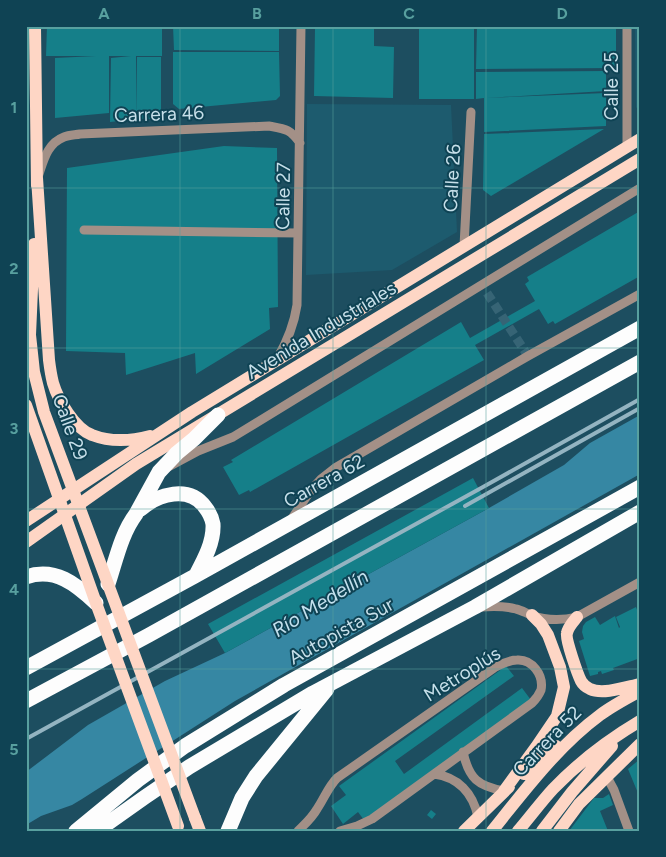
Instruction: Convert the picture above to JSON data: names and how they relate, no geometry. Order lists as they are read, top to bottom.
{
  "streets": {
    "highway": ["Carrera 62", "Autopista Sur"],
    "main road": ["Avenida Industriales", "Calle 29", "Carrera 52"],
    "street": [
      "Calle 25",
      "Carrera 46",
      "Calle 26",
      "Calle 27",
      "Metroplús"
    ]
  },
  "crossings": [
    ["Calle 25", "Avenida Industriales"],
    ["Carrera 46", "Calle 27"],
    ["Carrera 46", "Calle 29"],
    ["Calle 26", "Avenida Industriales"],
    ["Calle 27", "Avenida Industriales"]
  ],
  "water": ["Río Medellín"],
  "grid": {
    "columns": [
      "A",
      "B",
      "C",
      "D"
    ],
    "rows": [
      "1",
      "2",
      "3",
      "4",
      "5"
    ]
  }
}
